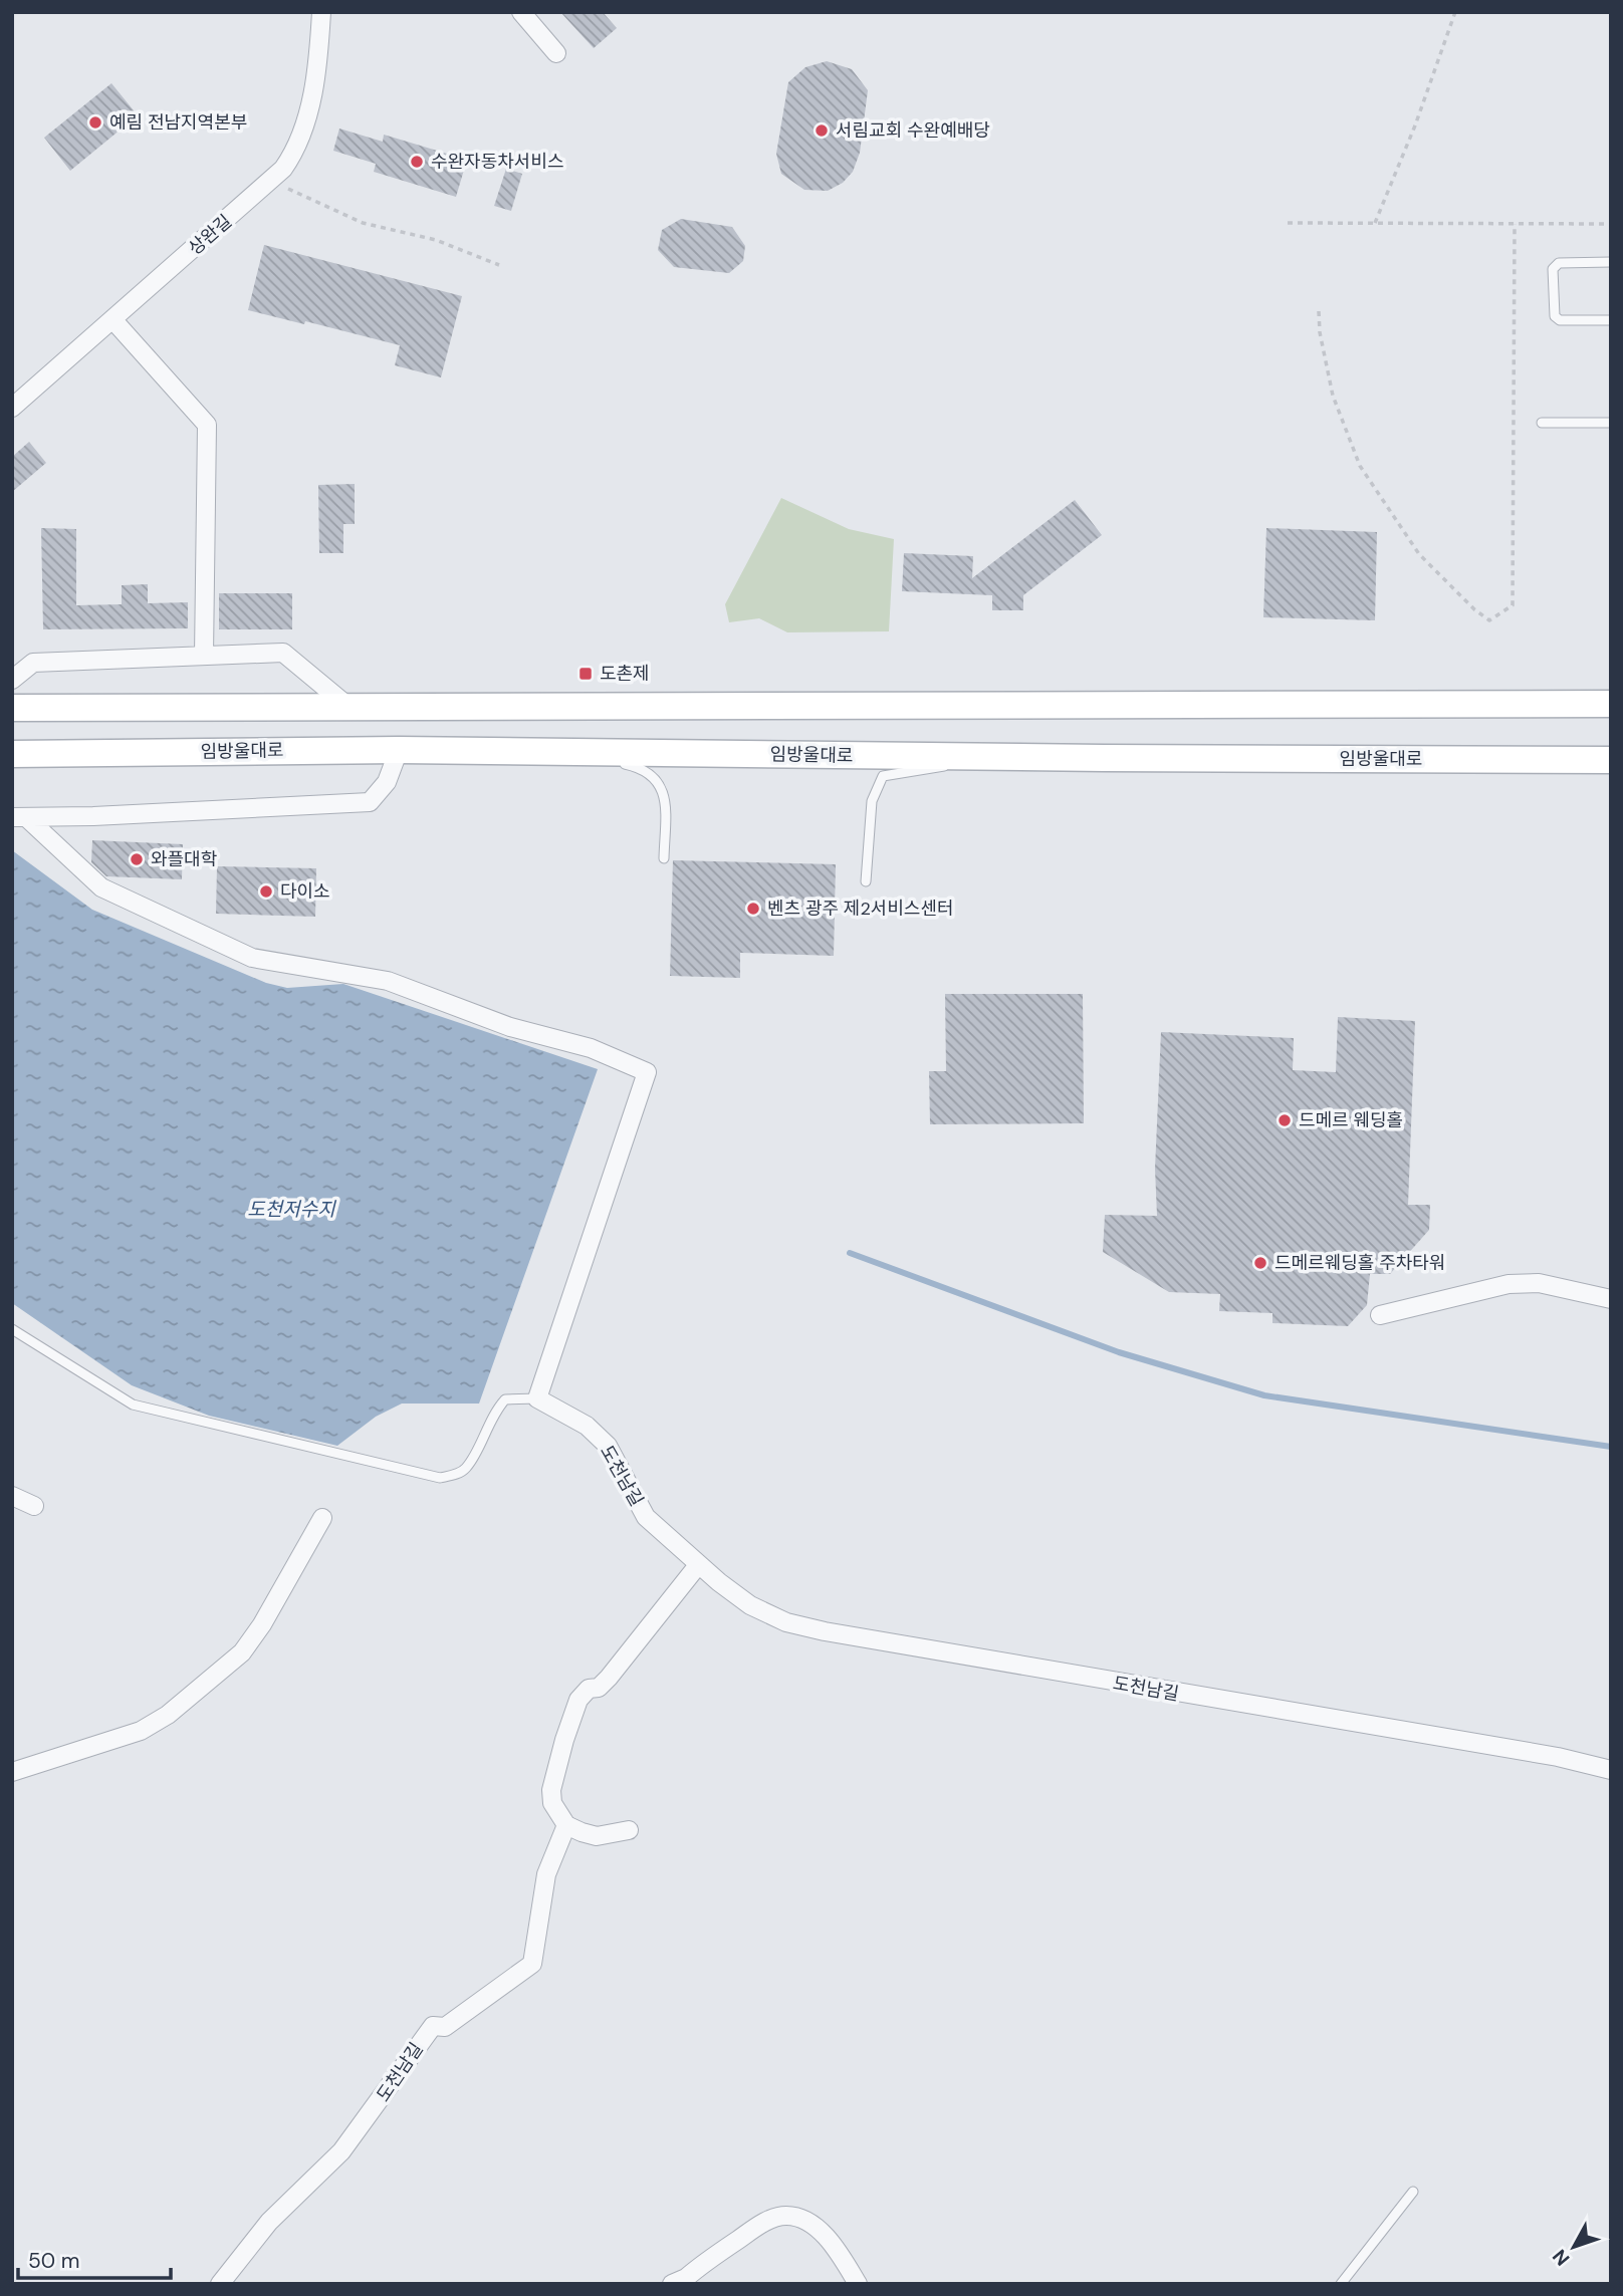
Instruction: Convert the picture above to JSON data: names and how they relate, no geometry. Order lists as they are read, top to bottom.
{
  "streets": {
    "main road": ["임방울대로"],
    "street": ["상완길", "도천남길"]
  },
  "water": ["도천저수지"],
  "places": {
    "other": [
      "예림 전남지역본부",
      "서림교회 수완예배당",
      "수완자동차서비스",
      "와플대학",
      "다이소",
      "벤츠 광주 제2서비스센터",
      "드메르 웨딩홀",
      "드메르웨딩홀 주차타워"
    ],
    "transit": ["도촌제"]
  },
  "scale_bar": "50 m",
  "north": "bottom left"
}
